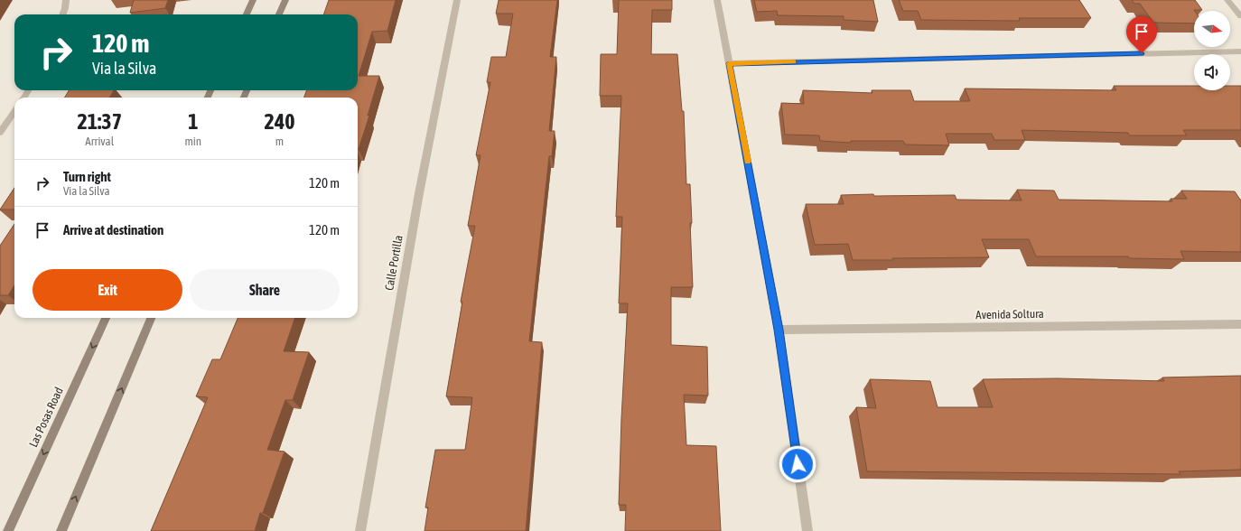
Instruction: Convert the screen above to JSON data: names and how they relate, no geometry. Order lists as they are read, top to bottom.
{
  "streets": {
    "main road": ["Las Posas Road"],
    "street": ["Calle Portilla", "Avenida Soltura"]
  },
  "north": "right",
  "page": {
    "turn": ["120 m", "Via la Silva"],
    "eta": [
      "21:37",
      "Arrival",
      "1",
      "min",
      "240",
      "m"
    ],
    "list": [
      {
        "name": "Turn right",
        "note": "Via la Silva",
        "value": "120 m"
      },
      {
        "name": "Arrive at destination",
        "value": "120 m"
      }
    ],
    "buttons": ["Exit", "Share"]
  }
}
